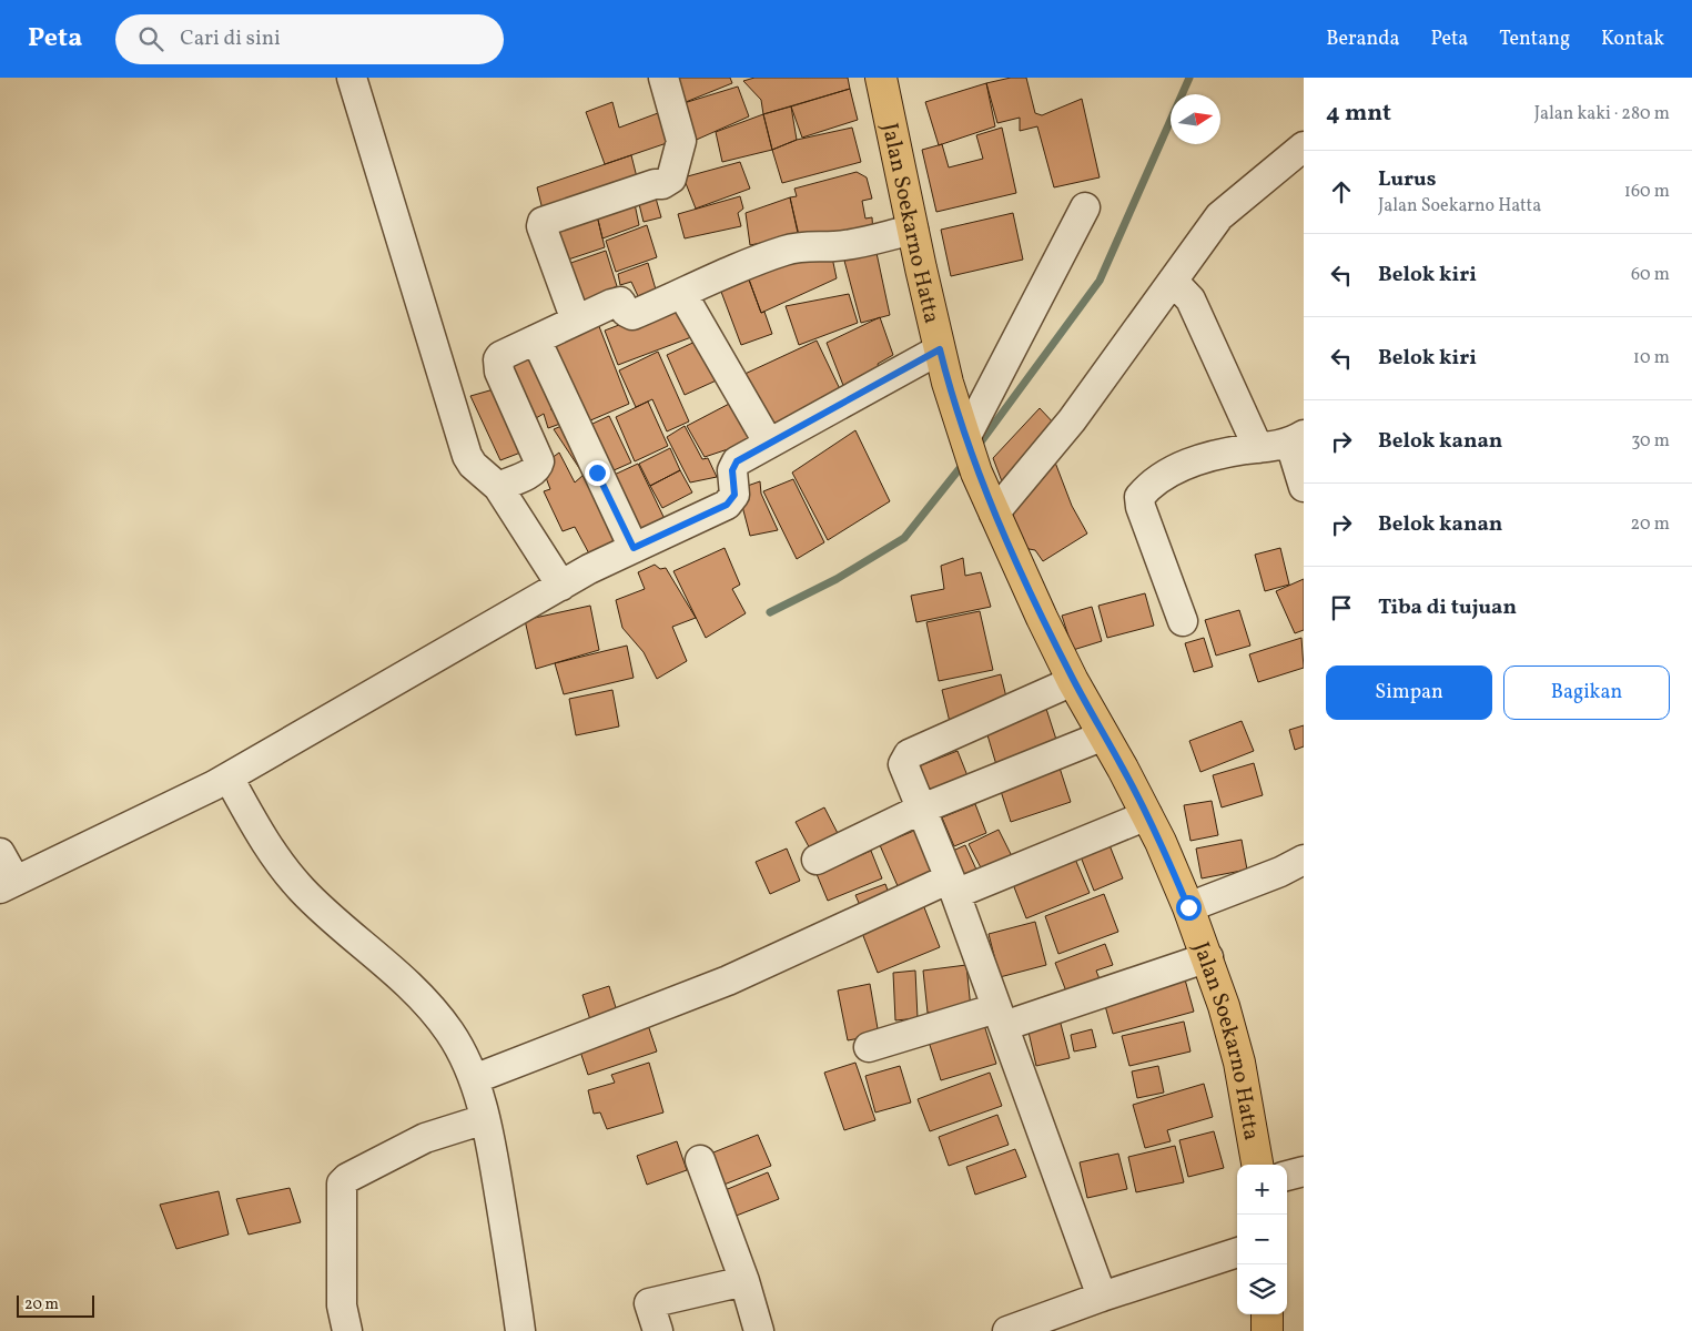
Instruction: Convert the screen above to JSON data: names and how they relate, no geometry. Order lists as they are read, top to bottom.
{
  "streets": {
    "main road": ["Jalan Soekarno Hatta"]
  },
  "scale_bar": "20 m",
  "north": "right",
  "page": {
    "header": "Peta",
    "search": "Cari di sini",
    "nav": [
      "Beranda",
      "Peta",
      "Tentang",
      "Kontak"
    ],
    "heading": ["4 mnt", "Jalan kaki · 280 m"],
    "list": [
      ["Lurus", "Jalan Soekarno Hatta", "160 m"],
      ["Belok kiri", "60 m"],
      ["Belok kiri", "10 m"],
      ["Belok kanan", "30 m"],
      ["Belok kanan", "20 m"],
      "Tiba di tujuan"
    ],
    "buttons": ["Simpan", "Bagikan"],
    "map_buttons": ["+", "−"],
    "scale": "20 m"
  }
}
